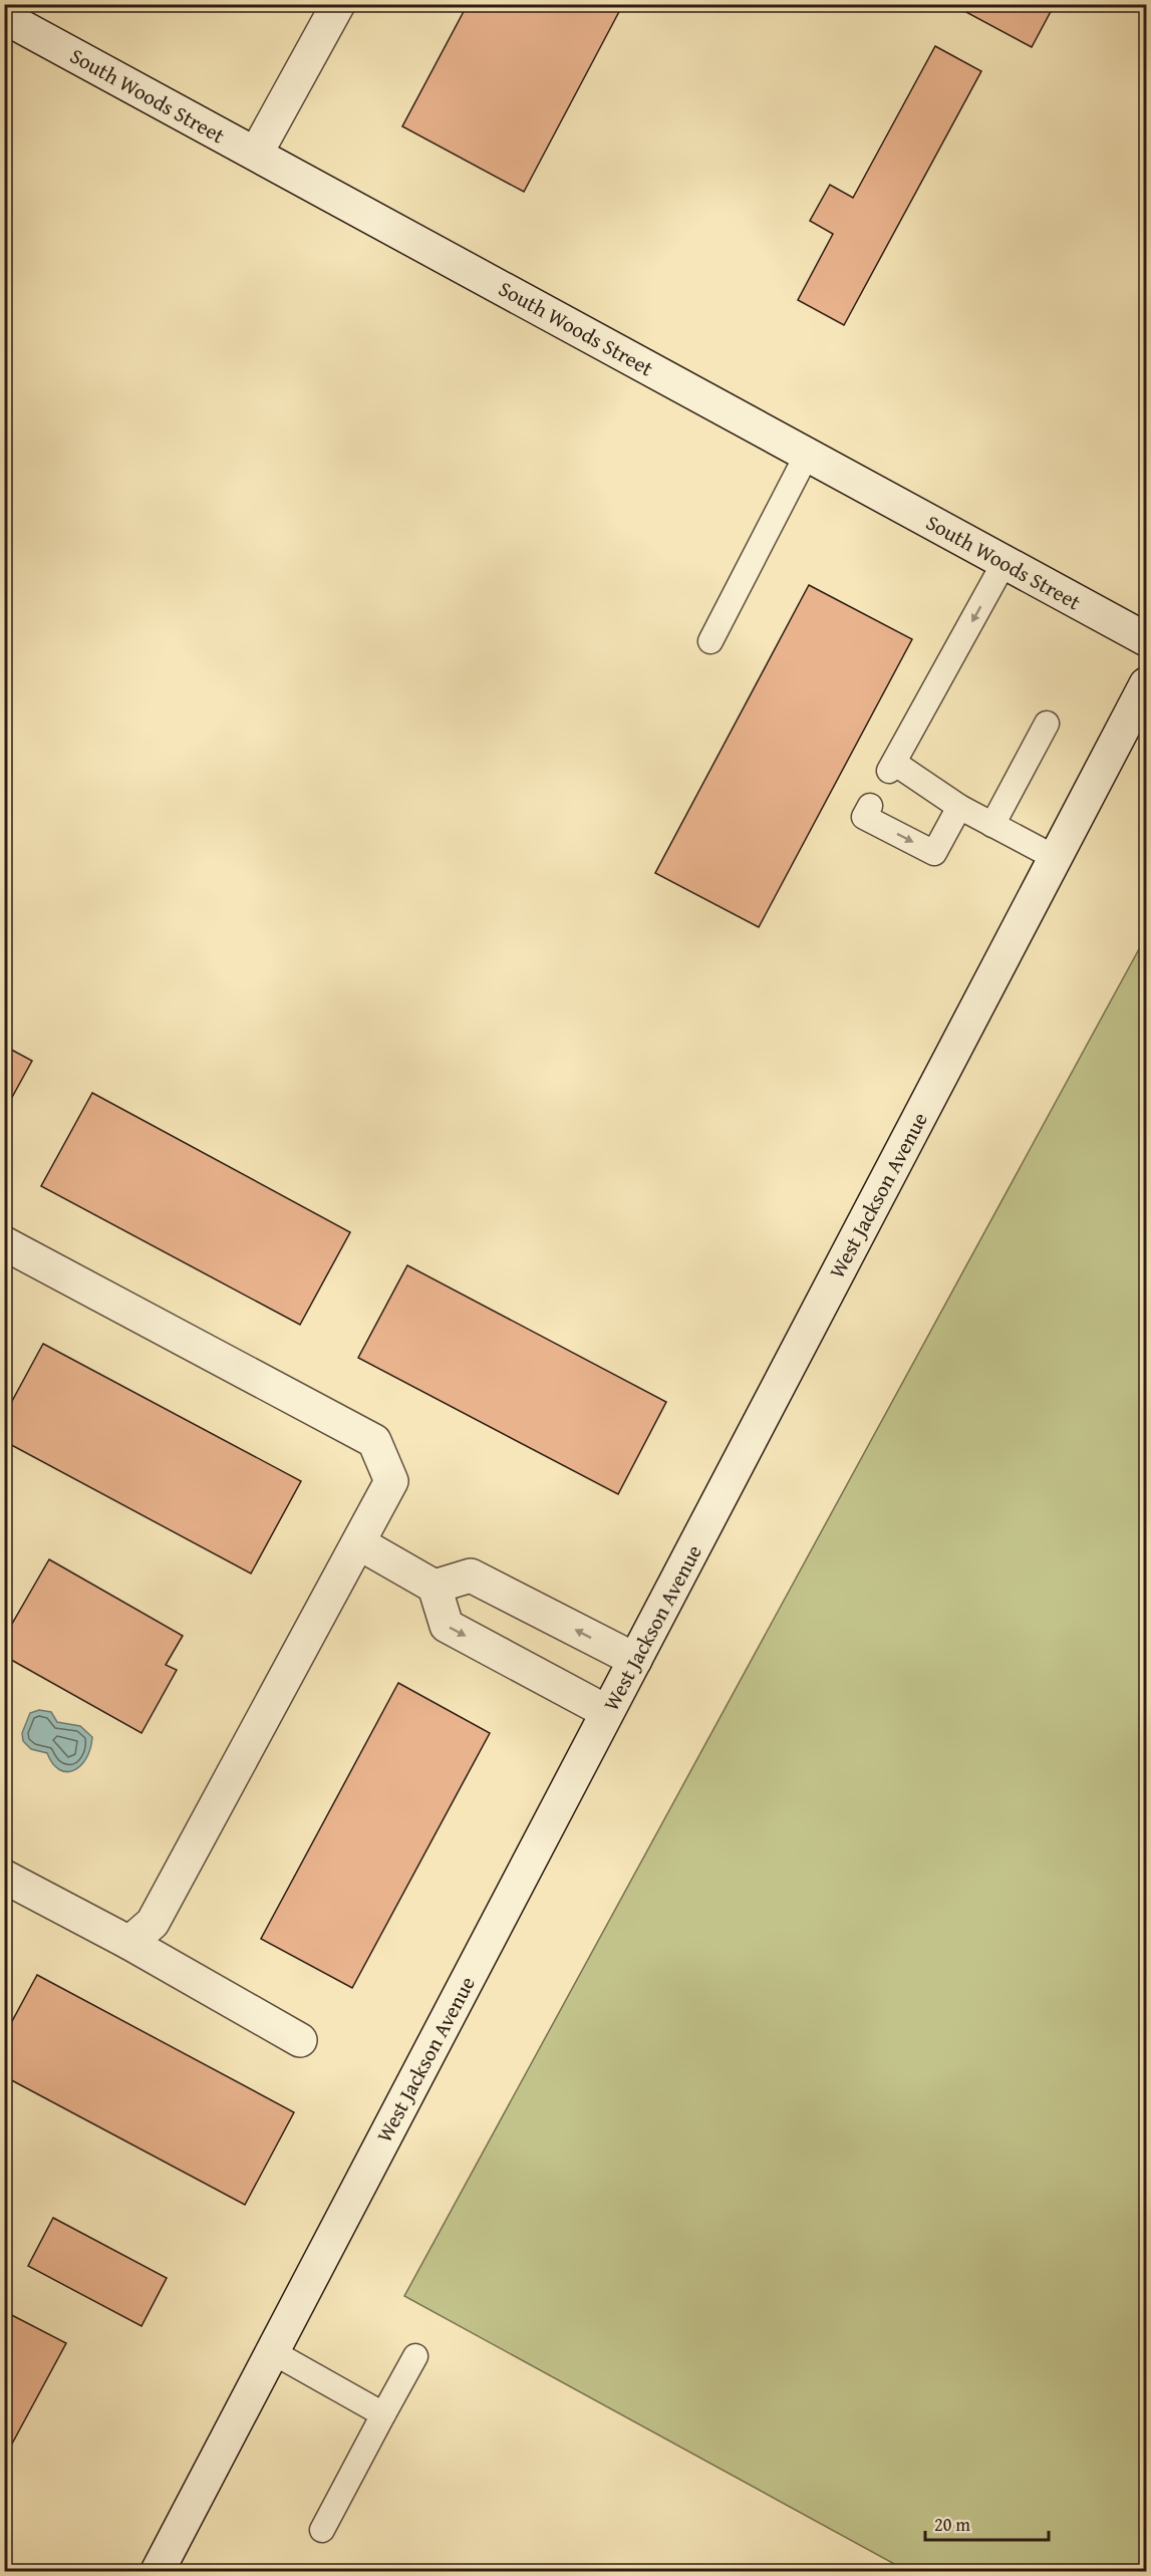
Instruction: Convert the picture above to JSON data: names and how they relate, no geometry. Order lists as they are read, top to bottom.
{
  "streets": {
    "street": ["South Woods Street", "West Jackson Avenue"]
  },
  "scale_bar": "20 m"
}
